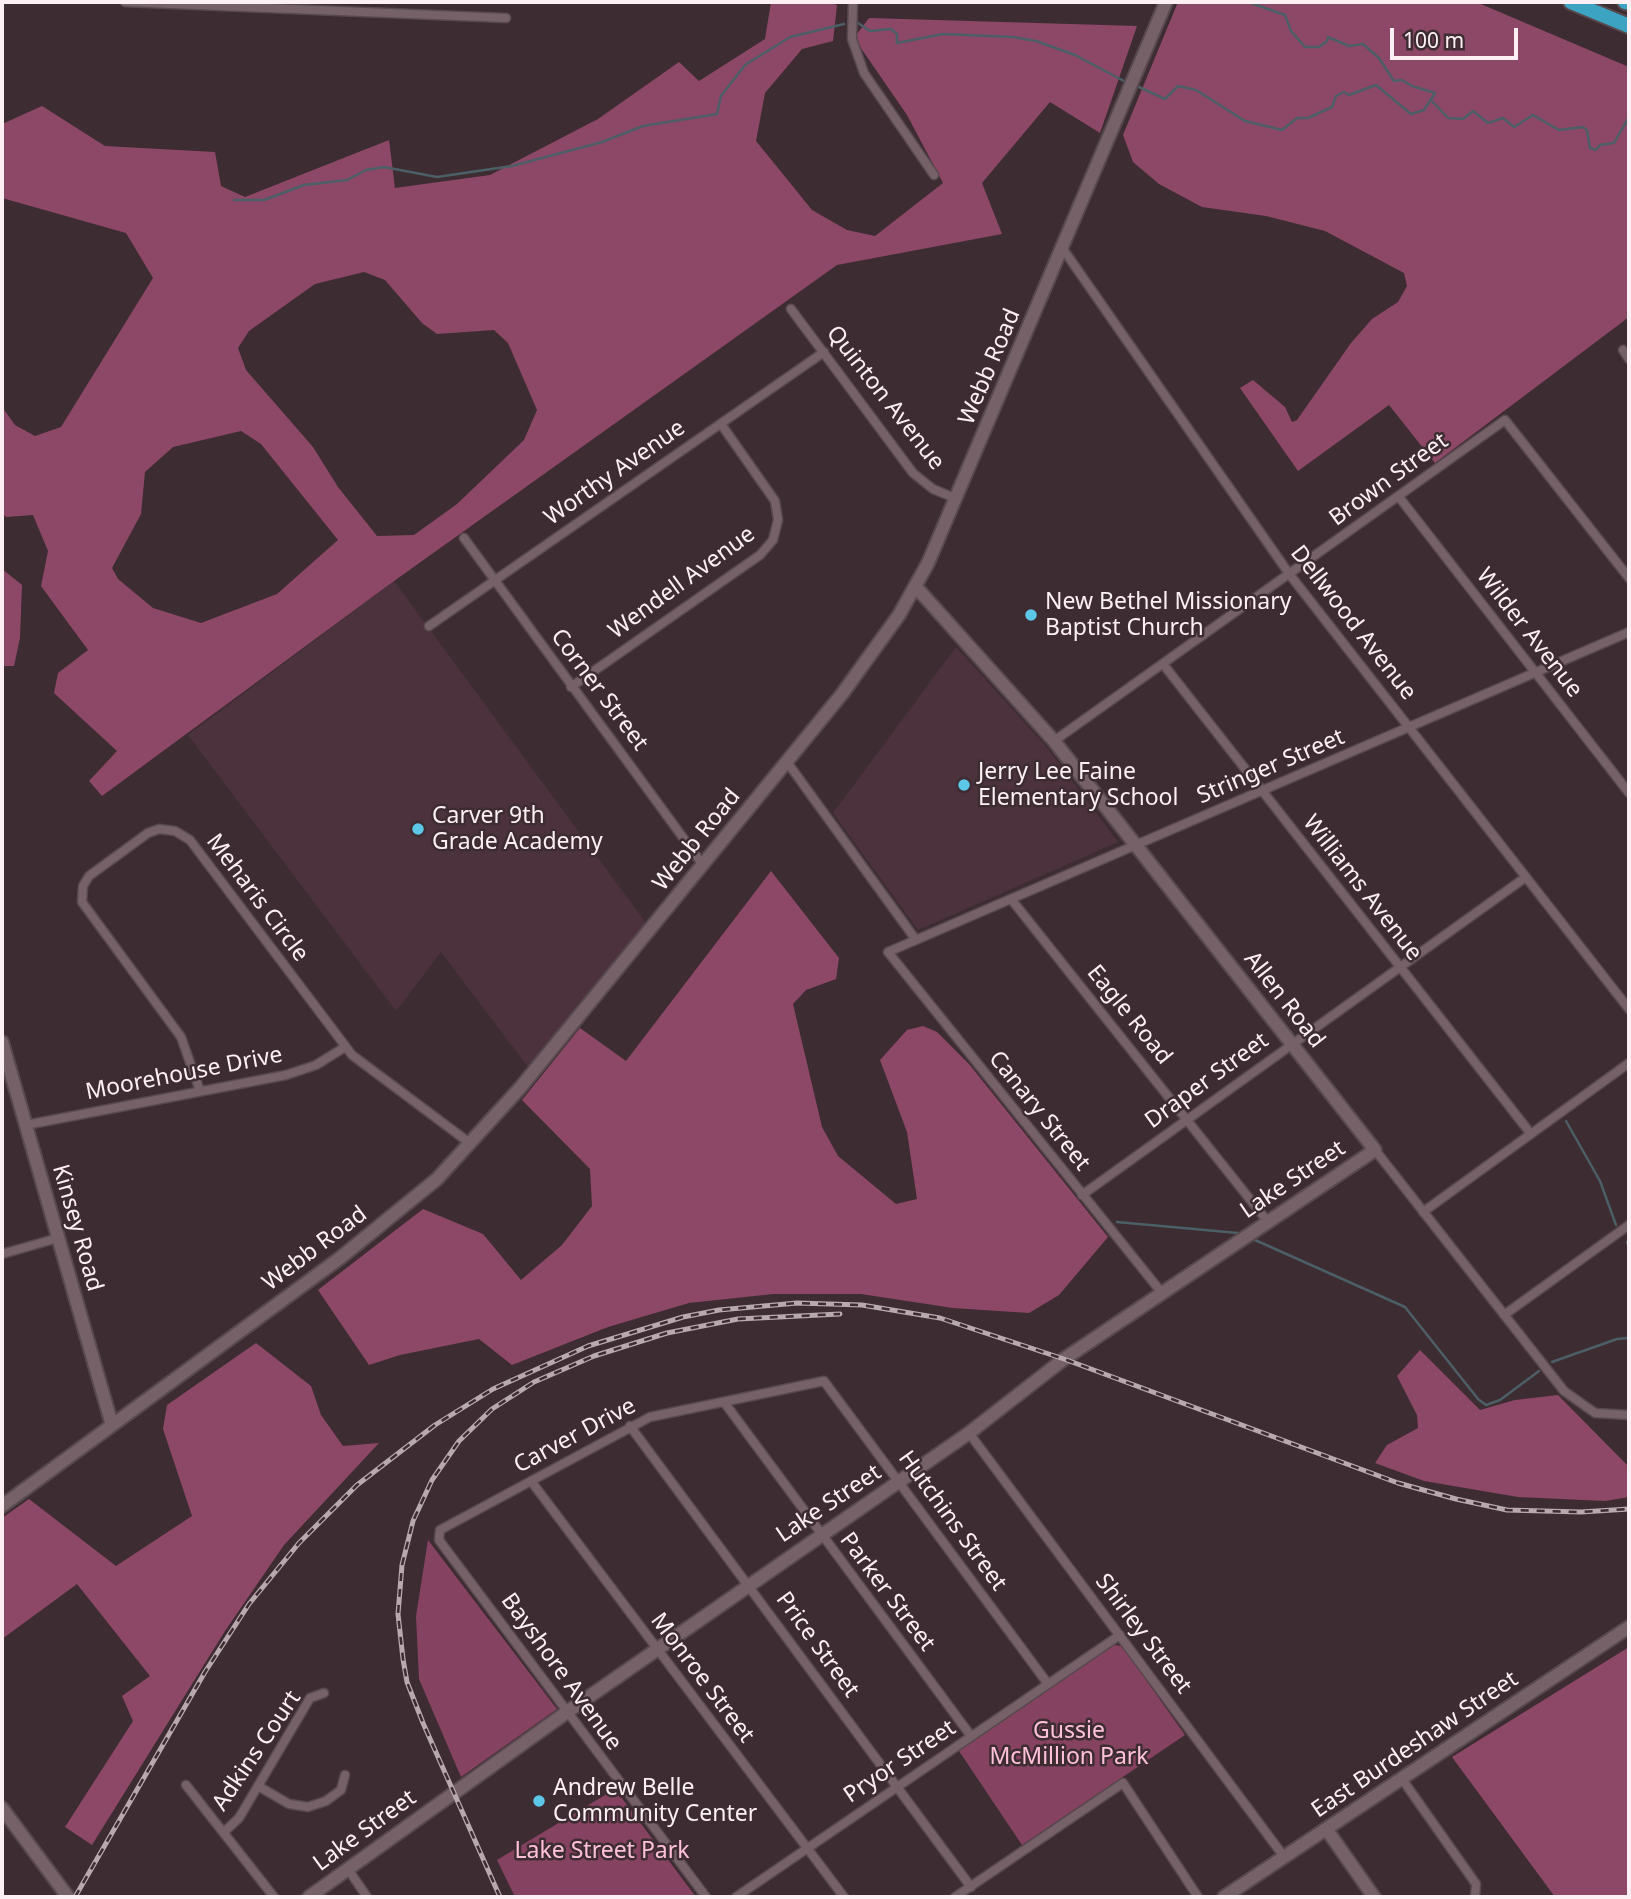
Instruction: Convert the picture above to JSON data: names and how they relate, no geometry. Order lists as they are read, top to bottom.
{
  "streets": {
    "street": [
      "Webb Road",
      "Quinton Avenue",
      "Worthy Avenue",
      "Brown Street",
      "Wendell Avenue",
      "Dellwood Avenue",
      "Wilder Avenue",
      "Corner Street",
      "Stringer Street",
      "Williams Avenue",
      "Meharis Circle",
      "Allen Road",
      "Eagle Road",
      "Moorehouse Drive",
      "Draper Street",
      "Canary Street",
      "Lake Street",
      "Kinsey Road",
      "Carver Drive",
      "Hutchins Street",
      "Parker Street",
      "Shirley Street",
      "Price Street",
      "Bayshore Avenue",
      "Monroe Street",
      "East Burdeshaw Street",
      "Adkins Court",
      "Pryor Street"
    ]
  },
  "crossings": [
    ["Webb Road", "Quinton Avenue"],
    ["Webb Road", "Dellwood Avenue"],
    ["Webb Road", "Corner Street"],
    ["Webb Road", "Meharis Circle"],
    ["Webb Road", "Allen Road"],
    ["Webb Road", "Kinsey Road"],
    ["Quinton Avenue", "Worthy Avenue"],
    ["Worthy Avenue", "Wendell Avenue"],
    ["Worthy Avenue", "Corner Street"],
    ["Brown Street", "Dellwood Avenue"],
    ["Brown Street", "Wilder Avenue"],
    ["Brown Street", "Williams Avenue"],
    ["Brown Street", "Allen Road"],
    ["Wendell Avenue", "Corner Street"],
    ["Dellwood Avenue", "Stringer Street"],
    ["Dellwood Avenue", "Draper Street"],
    ["Wilder Avenue", "Stringer Street"],
    ["Stringer Street", "Williams Avenue"],
    ["Stringer Street", "Allen Road"],
    ["Stringer Street", "Eagle Road"],
    ["Stringer Street", "Canary Street"],
    ["Williams Avenue", "Draper Street"],
    ["Meharis Circle", "Moorehouse Drive"],
    ["Allen Road", "Draper Street"],
    ["Allen Road", "Lake Street"],
    ["Eagle Road", "Draper Street"],
    ["Eagle Road", "Lake Street"],
    ["Moorehouse Drive", "Kinsey Road"],
    ["Draper Street", "Canary Street"],
    ["Canary Street", "Lake Street"],
    ["Lake Street", "Hutchins Street"],
    ["Lake Street", "Parker Street"],
    ["Lake Street", "Shirley Street"],
    ["Lake Street", "Price Street"],
    ["Lake Street", "Bayshore Avenue"],
    ["Lake Street", "Monroe Street"],
    ["Carver Drive", "Hutchins Street"],
    ["Carver Drive", "Parker Street"],
    ["Carver Drive", "Price Street"],
    ["Carver Drive", "Bayshore Avenue"],
    ["Carver Drive", "Monroe Street"],
    ["Hutchins Street", "Pryor Street"],
    ["Parker Street", "Pryor Street"],
    ["Shirley Street", "East Burdeshaw Street"],
    ["Shirley Street", "Pryor Street"],
    ["Price Street", "Pryor Street"],
    ["Monroe Street", "Pryor Street"]
  ],
  "parks": ["Gussie McMillion Park", "Lake Street Park"],
  "places": [
    "New Bethel Missionary Baptist Church",
    "Jerry Lee Faine Elementary School",
    "Carver 9th Grade Academy",
    "Andrew Belle Community Center"
  ],
  "scale_bar": "100 m"
}
